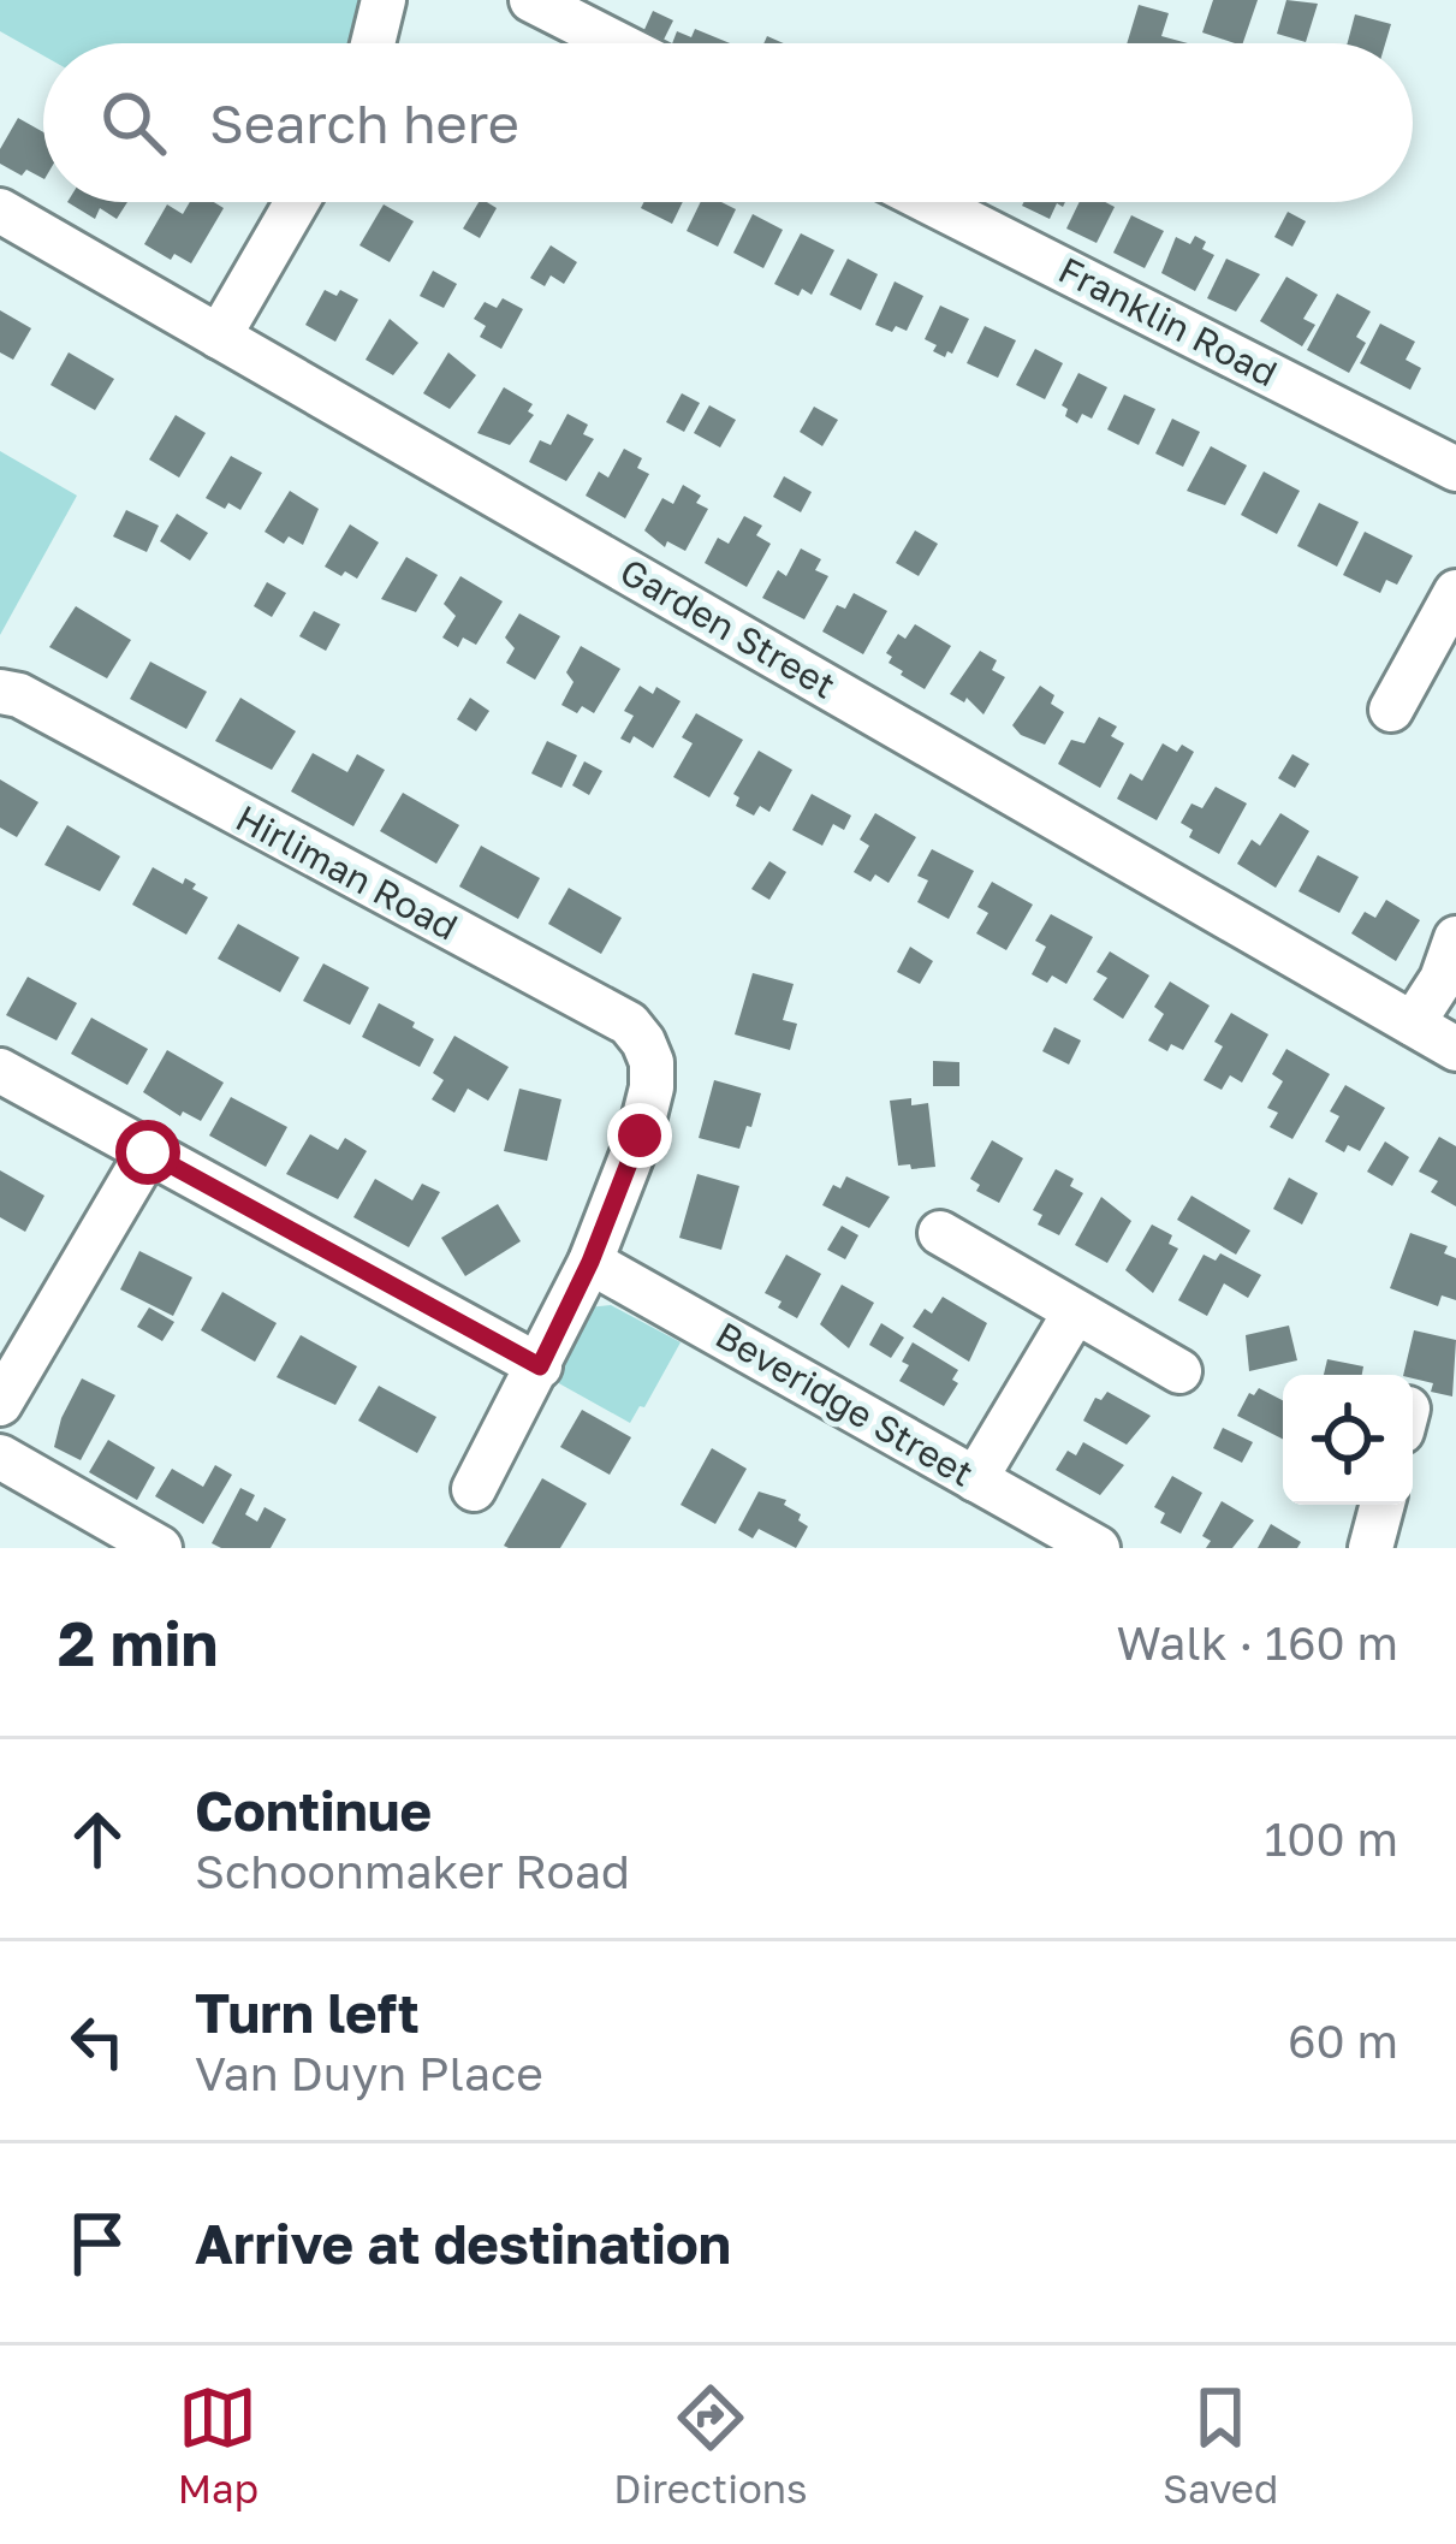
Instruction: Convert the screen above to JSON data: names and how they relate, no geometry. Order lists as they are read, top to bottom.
{
  "streets": {
    "street": [
      "Franklin Road",
      "Garden Street",
      "Hirliman Road",
      "Beveridge Street"
    ]
  },
  "crossings": [
    ["Hirliman Road", "Beveridge Street"]
  ],
  "page": {
    "search": "Search here",
    "heading": ["2 min", "Walk · 160 m"],
    "list": [
      ["Continue", "Schoonmaker Road", "100 m"],
      ["Turn left", "Van Duyn Place", "60 m"],
      "Arrive at destination"
    ],
    "nav": ["Map", "Directions", "Saved"]
  }
}
